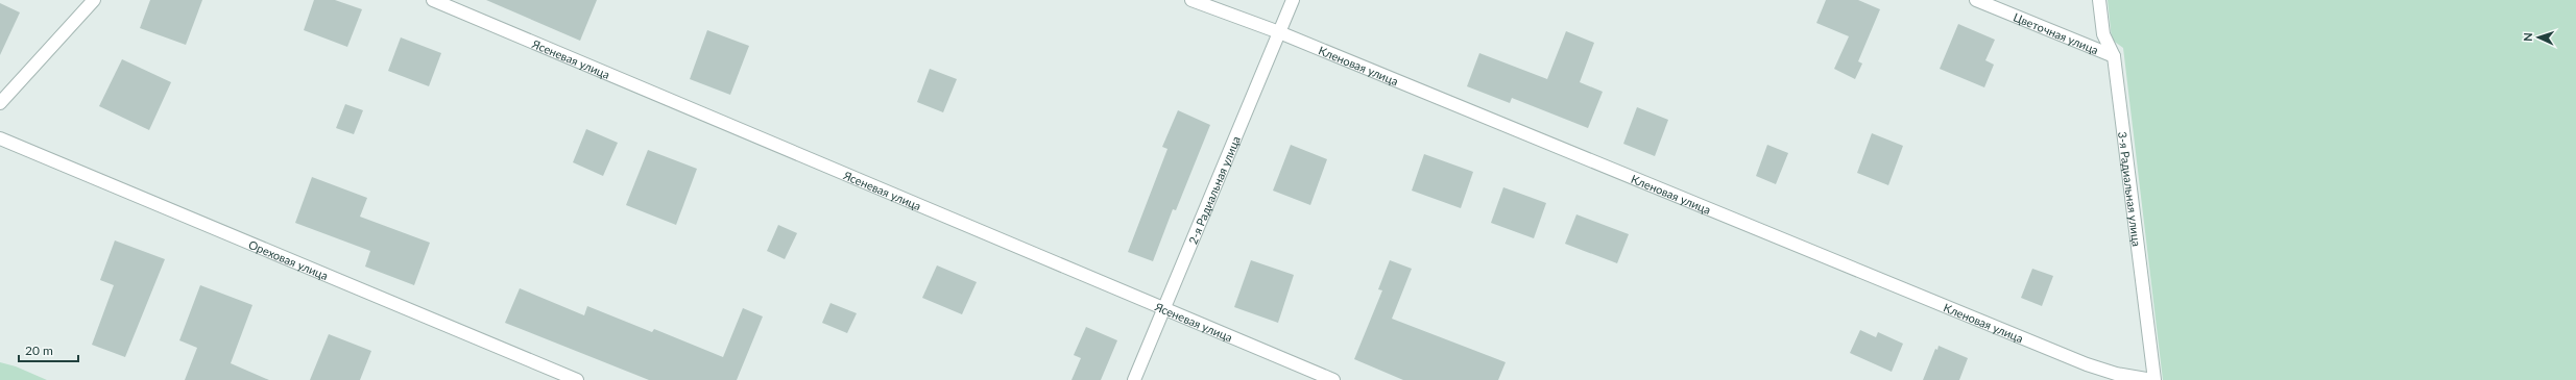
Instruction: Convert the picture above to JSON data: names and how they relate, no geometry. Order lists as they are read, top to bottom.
{
  "streets": {
    "street": [
      "Цветочная улица",
      "Ясеневая улица",
      "Кленовая улица",
      "2-я Радиальная улица",
      "3-я Радиальная улица",
      "Ореховая улица"
    ]
  },
  "crossings": [
    ["Цветочная улица", "3-я Радиальная улица"],
    ["Ясеневая улица", "2-я Радиальная улица"],
    ["Кленовая улица", "2-я Радиальная улица"],
    ["Кленовая улица", "3-я Радиальная улица"]
  ],
  "scale_bar": "20 m",
  "north": "left"
}
